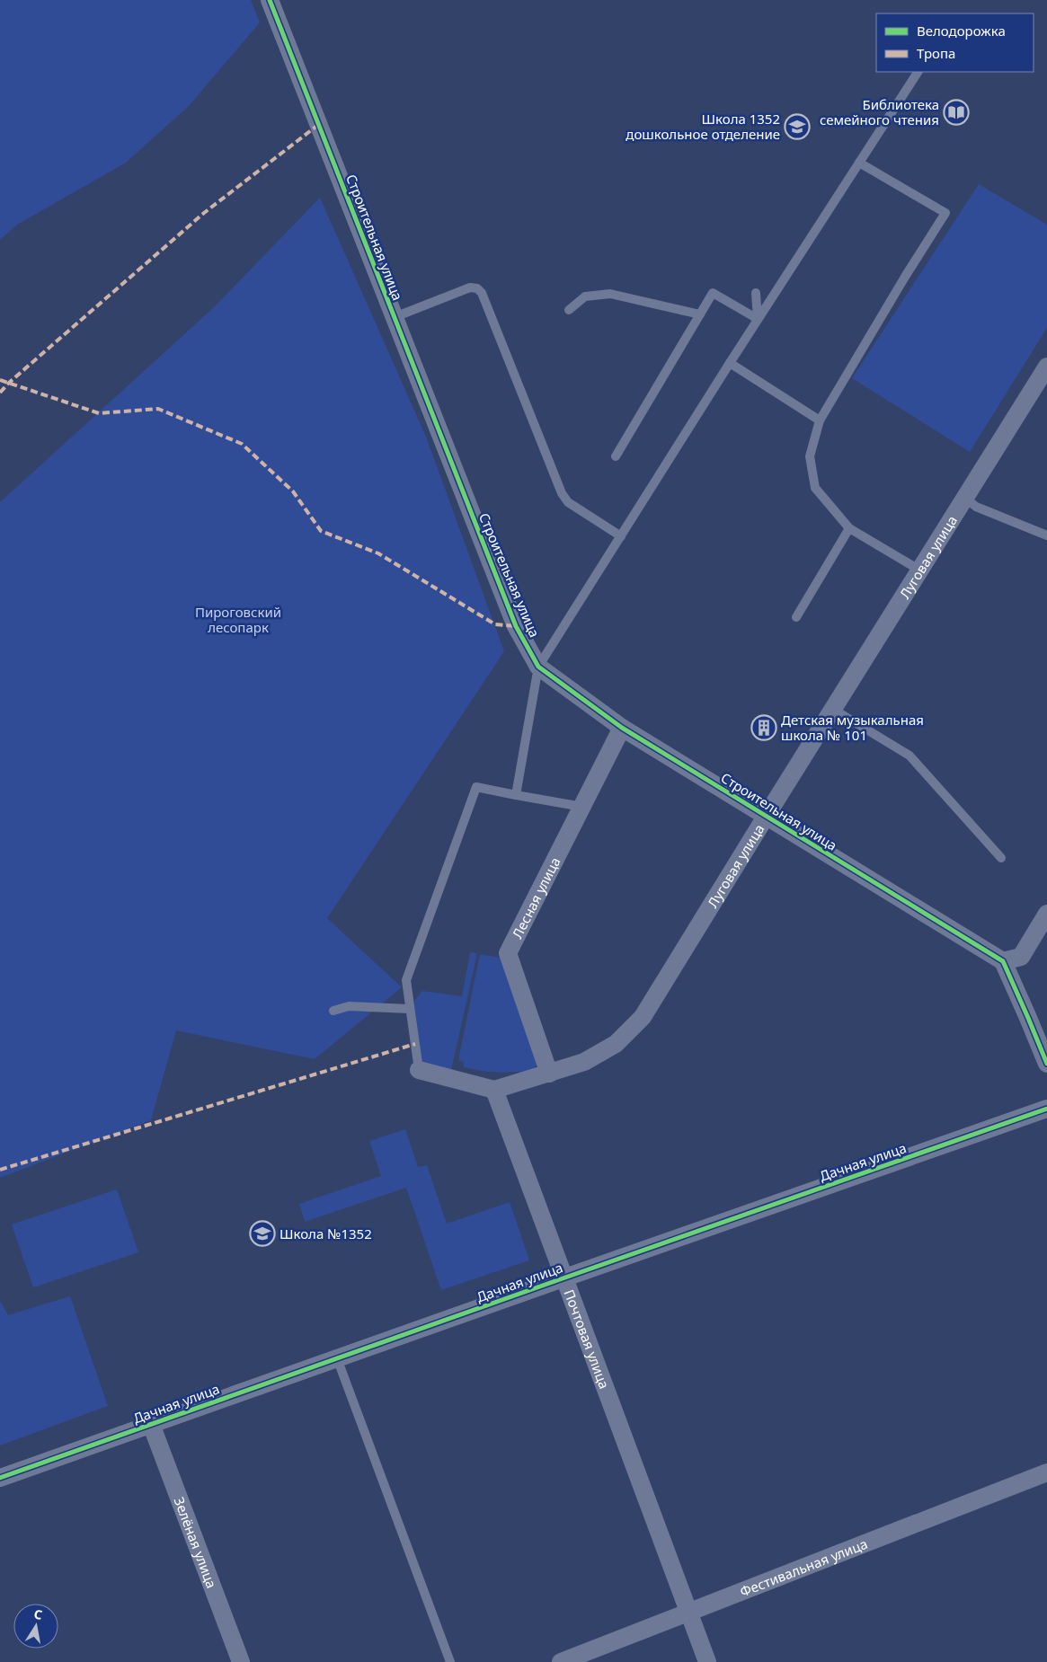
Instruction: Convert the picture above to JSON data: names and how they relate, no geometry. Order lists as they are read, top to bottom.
{
  "streets": {
    "street": [
      "Строительная улица",
      "Луговая улица",
      "Лесная улица",
      "Дачная улица",
      "Почтовая улица",
      "Зелёная улица",
      "Фестивальная улица"
    ]
  },
  "crossings": [
    ["Строительная улица", "Луговая улица"],
    ["Строительная улица", "Лесная улица"],
    ["Луговая улица", "Лесная улица"],
    ["Луговая улица", "Почтовая улица"],
    ["Дачная улица", "Почтовая улица"],
    ["Дачная улица", "Зелёная улица"],
    ["Почтовая улица", "Фестивальная улица"]
  ],
  "parks": ["Пироговский лесопарк"],
  "places": {
    "library": ["Библиотека семейного чтения"],
    "school or university": ["Школа 1352 дошкольное отделение", "Школа №1352"],
    "building": ["Детская музыкальная школа № 101"]
  },
  "legend": ["Велодорожка", "Тропа"],
  "north": "top"
}
